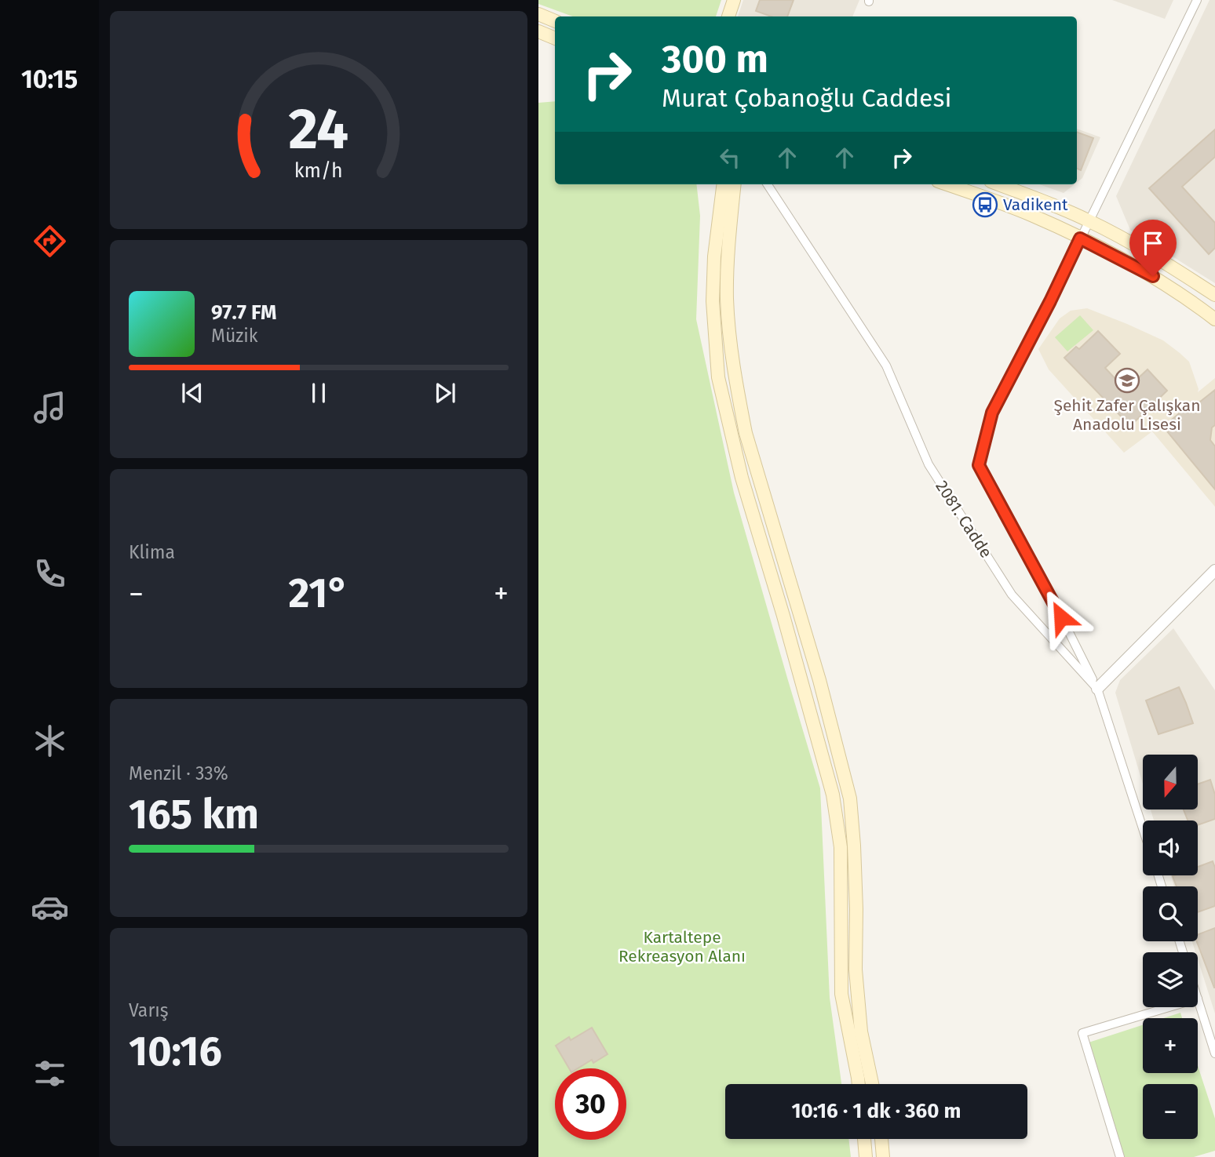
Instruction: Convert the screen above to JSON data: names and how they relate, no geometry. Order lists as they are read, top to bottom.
{
  "streets": {
    "street": ["2081. Cadde"]
  },
  "parks": ["Kartaltepe Rekreasyon Alanı"],
  "places": {
    "bus stop": ["Vadikent"],
    "school or university": ["Şehit Zafer Çalışkan Anadolu Lisesi"]
  },
  "north": "bottom",
  "page": {
    "tabs": "10:15",
    "turn": ["300 m", "Murat Çobanoğlu Caddesi"],
    "song": ["97.7 FM", "Müzik"],
    "tile": [
      "Klima",
      ["Menzil · 33%", "165 km"],
      ["Varış", "10:16"]
    ],
    "heat": ["−", "21°", "+"],
    "map_buttons": ["+", "−"],
    "limit": "30",
    "trip": "10:16 · 1 dk · 360 m",
    "gauge": ["24", "km/h"]
  }
}
